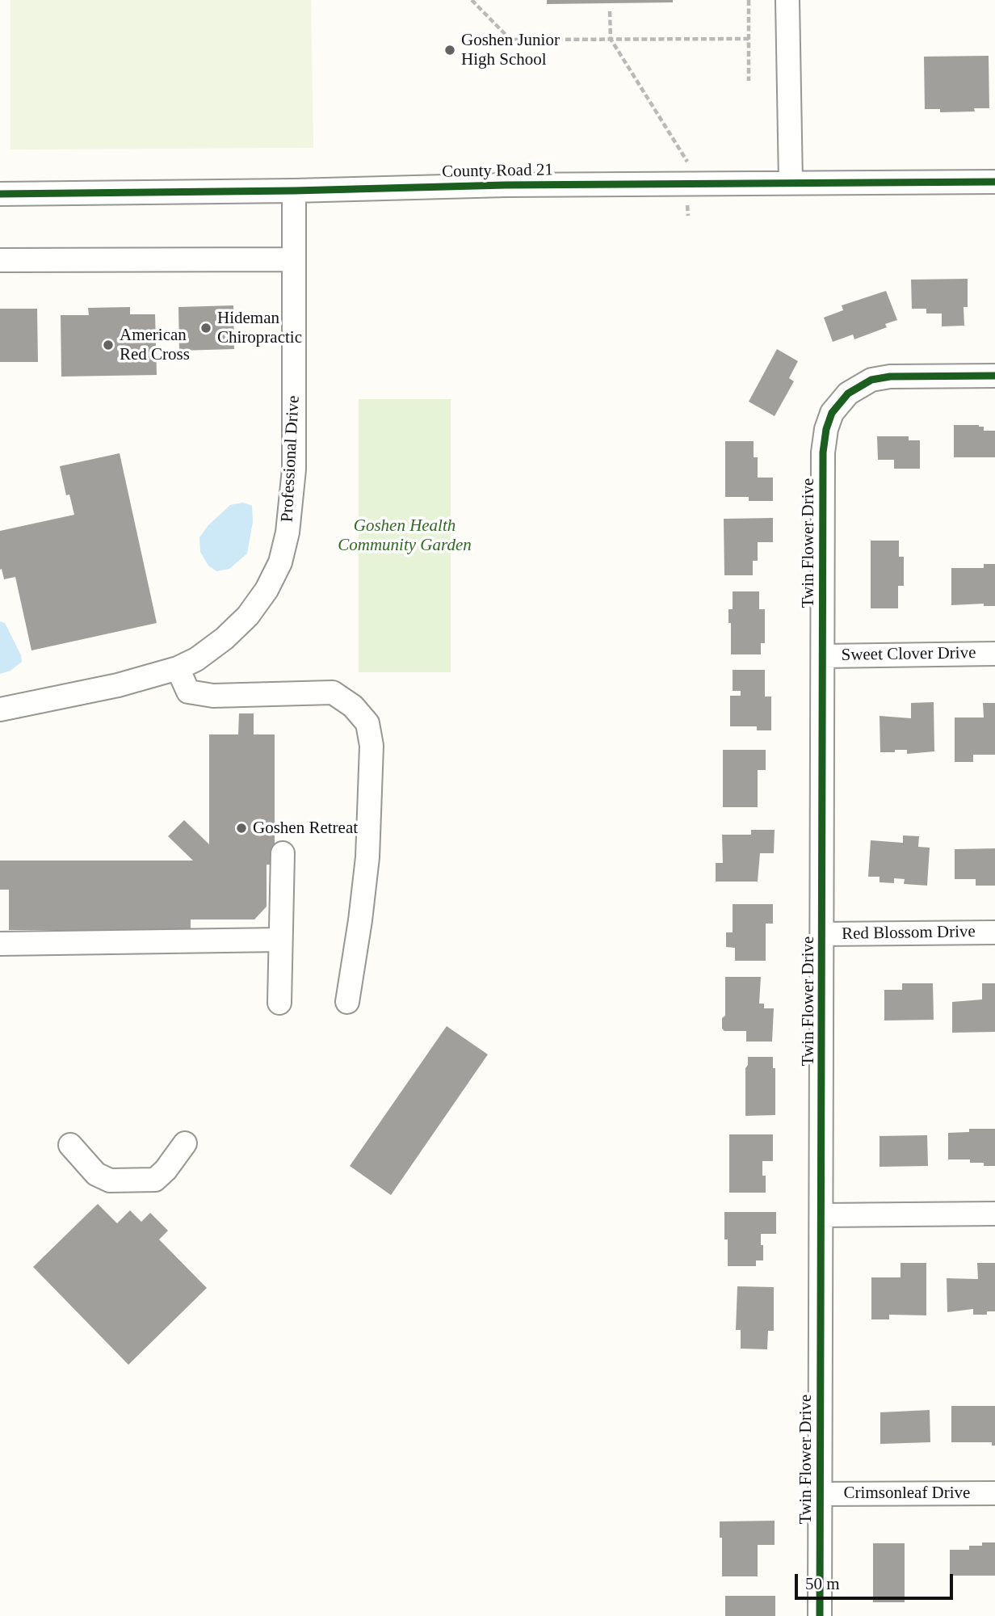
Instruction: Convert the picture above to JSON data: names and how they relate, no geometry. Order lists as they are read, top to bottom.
{
  "streets": {
    "street": [
      "County Road 21",
      "Professional Drive",
      "Twin Flower Drive",
      "Sweet Clover Drive",
      "Red Blossom Drive",
      "Crimsonleaf Drive"
    ]
  },
  "crossings": [
    ["County Road 21", "Professional Drive"],
    ["Twin Flower Drive", "Sweet Clover Drive"],
    ["Twin Flower Drive", "Red Blossom Drive"],
    ["Twin Flower Drive", "Crimsonleaf Drive"]
  ],
  "parks": ["Goshen Health Community Garden"],
  "places": [
    "Goshen Junior High School",
    "Hideman Chiropractic",
    "American Red Cross",
    "Goshen Retreat"
  ],
  "scale_bar": "50 m"
}
